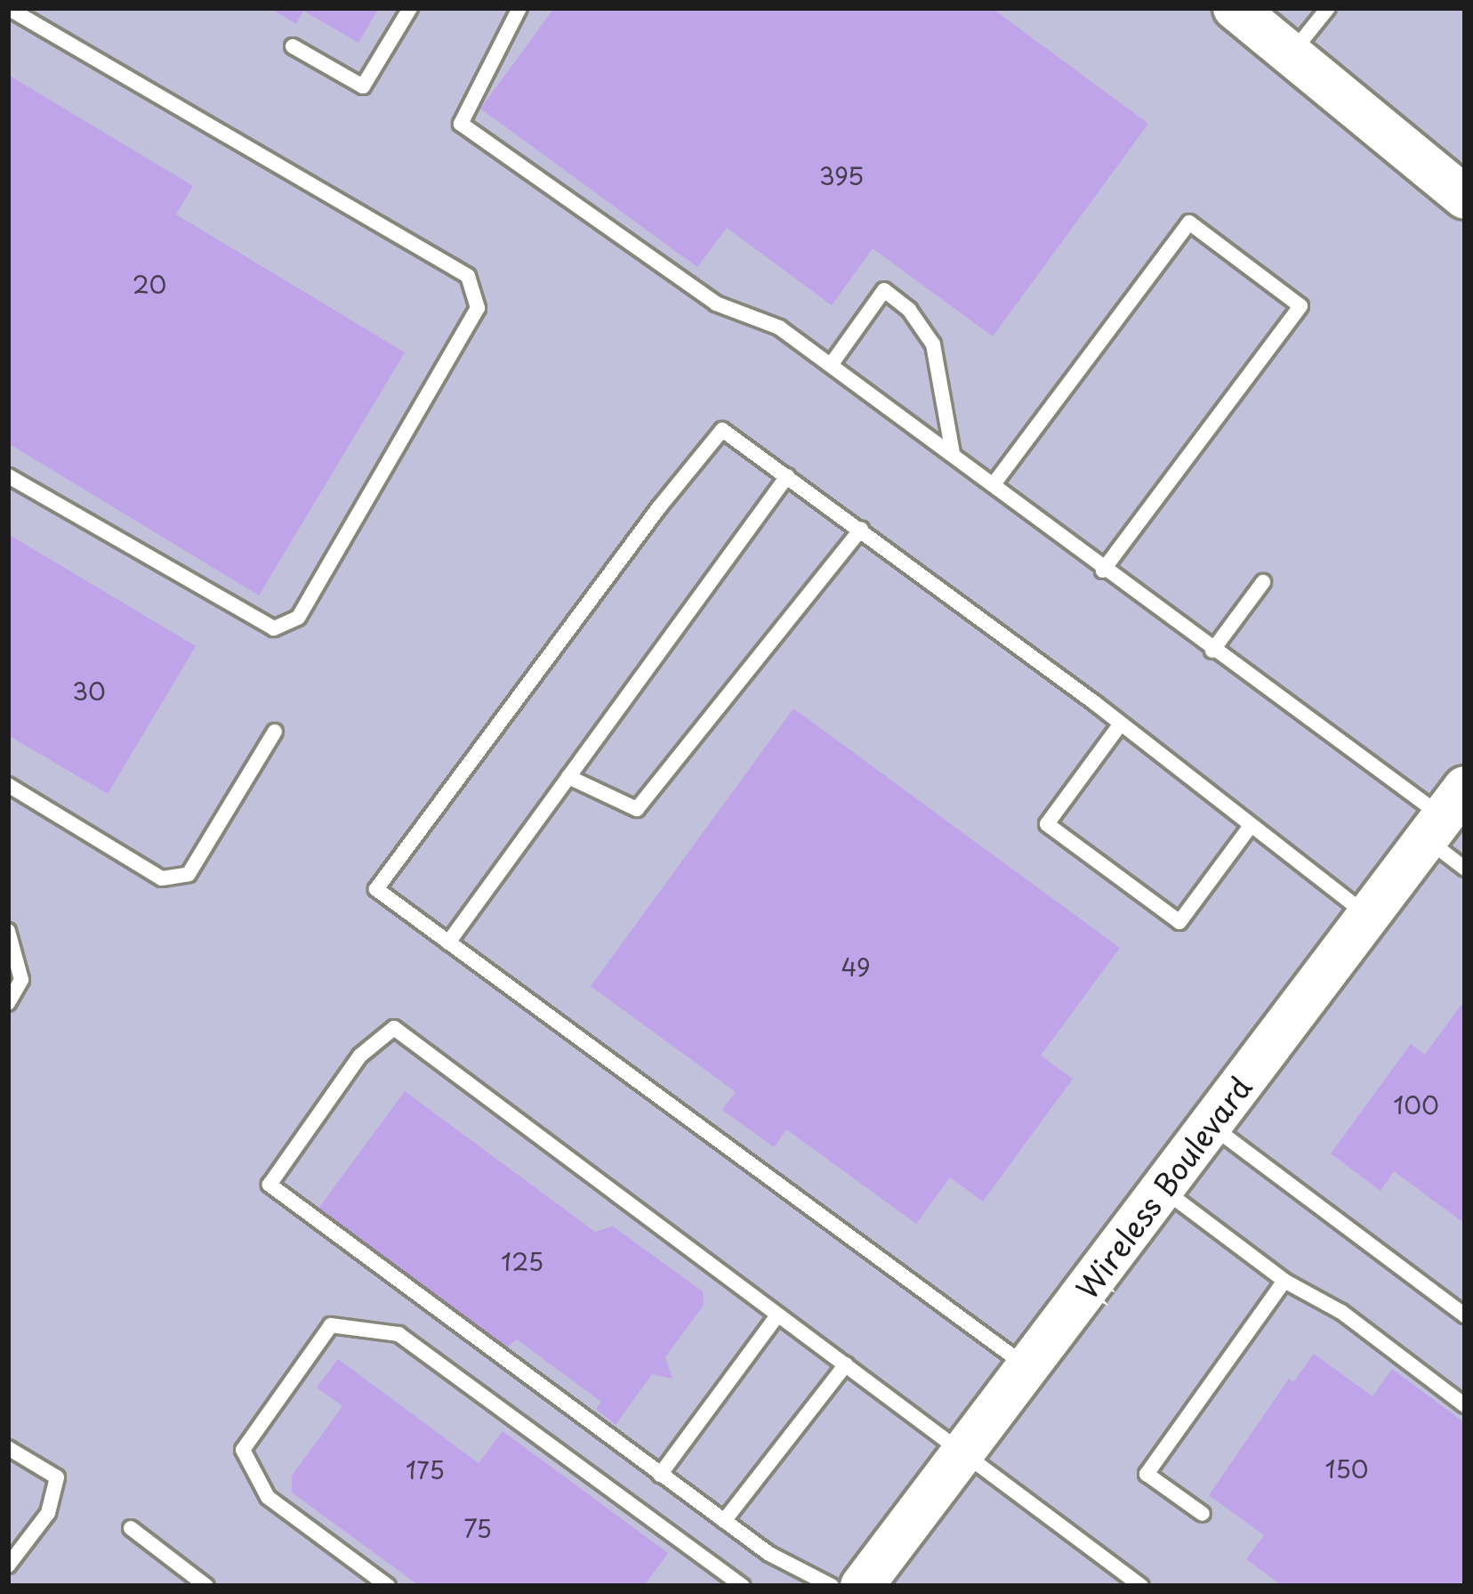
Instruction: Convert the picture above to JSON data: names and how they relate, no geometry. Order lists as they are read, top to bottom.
{
  "streets": {
    "street": ["Wireless Boulevard"]
  },
  "house_numbers": [
    "395",
    "20",
    "30",
    "49",
    "100",
    "125",
    "150",
    "175",
    "75"
  ]
}
